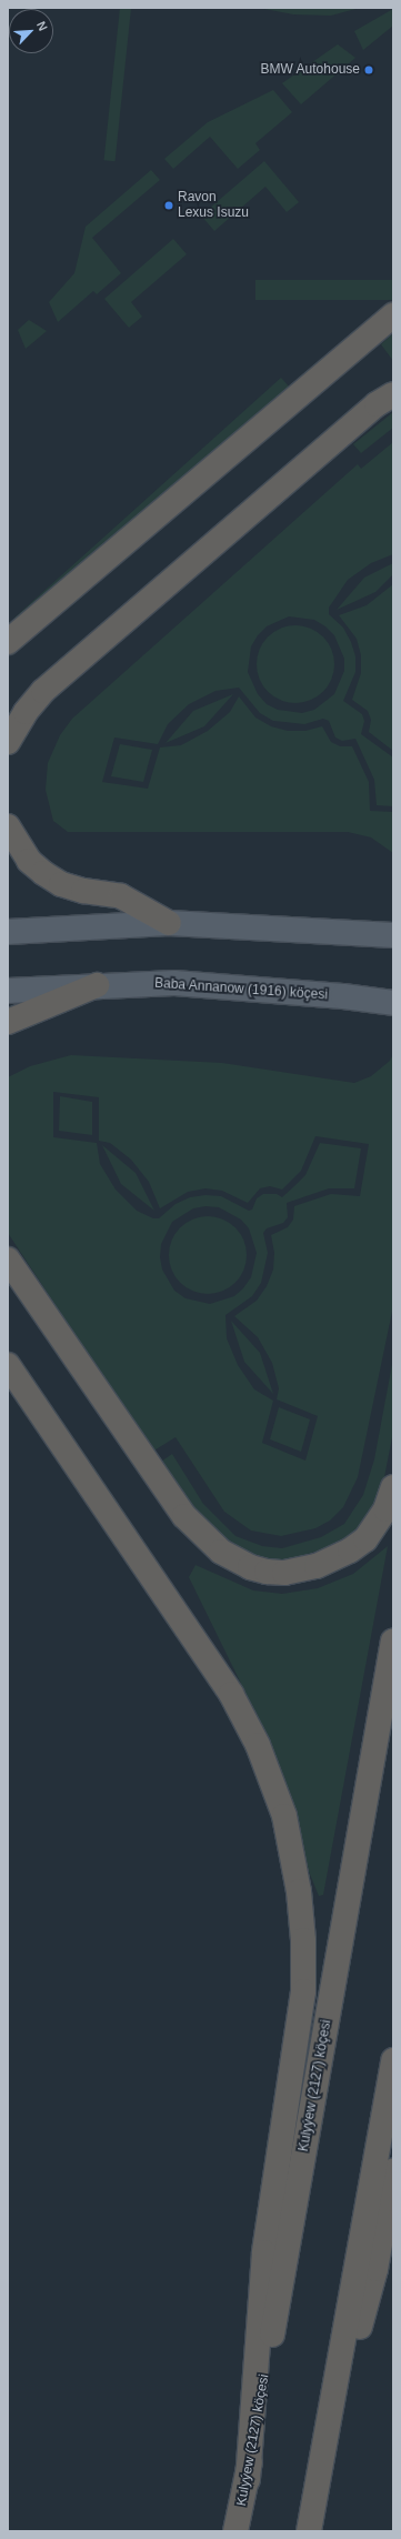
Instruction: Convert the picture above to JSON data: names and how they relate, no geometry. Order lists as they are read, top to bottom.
{
  "streets": {
    "highway": ["Kulyýew (2127) köçesi"],
    "main road": ["Baba Annanow (1916) köçesi"]
  },
  "places": ["BMW Autohouse", "Ravon Lexus Isuzu"],
  "north": "top right"
}
